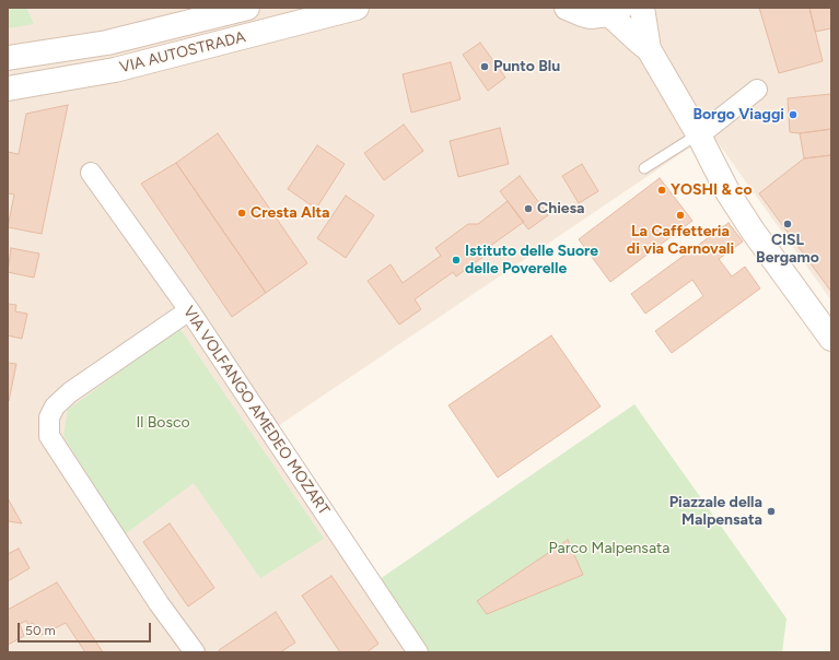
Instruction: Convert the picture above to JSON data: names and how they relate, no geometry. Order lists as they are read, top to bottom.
{
  "streets": {
    "main road": ["VIA AUTOSTRADA"],
    "street": ["VIA VOLFANGO AMEDEO MOZART"]
  },
  "parks": ["Il Bosco", "Parco Malpensata"],
  "places": [
    "Punto Blu",
    "Borgo Viaggi",
    "YOSHI & co",
    "Chiesa",
    "Cresta Alta",
    "La Caffetteria di via Carnovali",
    "CISL Bergamo",
    "Istituto delle Suore delle Poverelle",
    "Piazzale della Malpensata"
  ],
  "scale_bar": "50 m"
}
